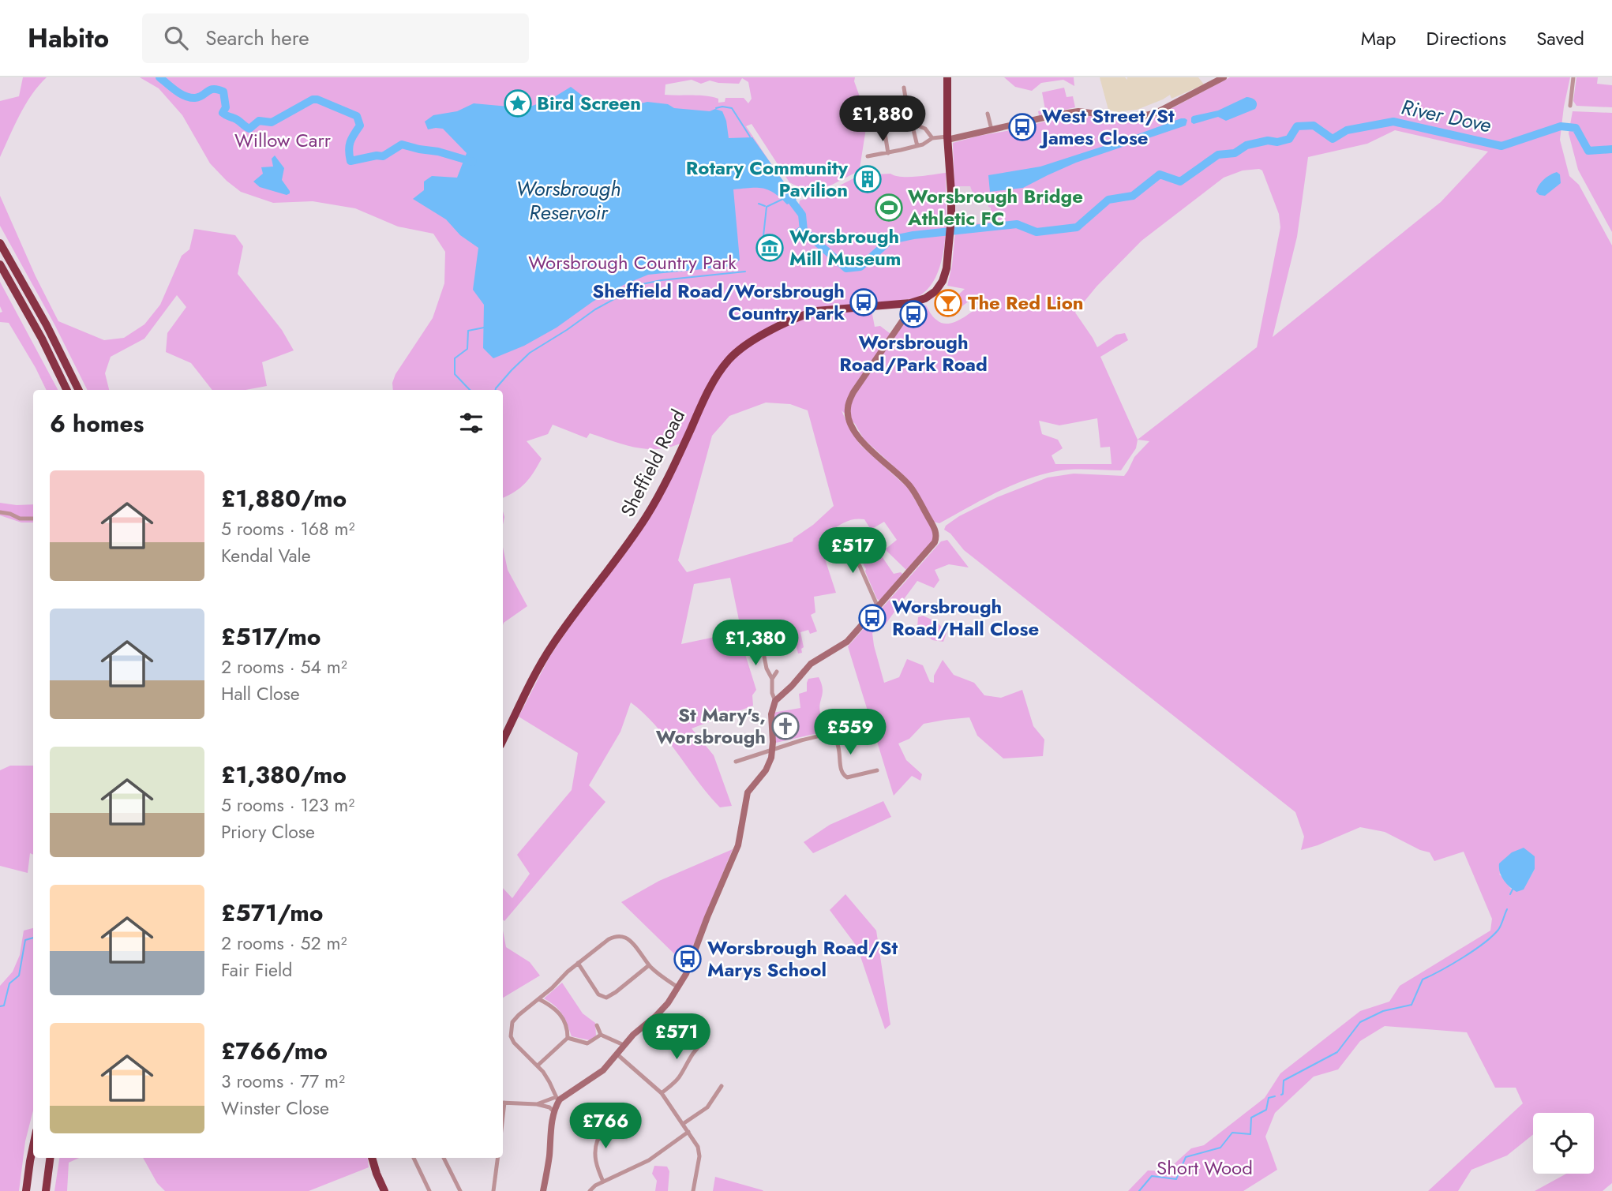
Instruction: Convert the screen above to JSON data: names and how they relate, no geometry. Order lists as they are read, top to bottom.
{
  "streets": {
    "highway": ["Sheffield Road"]
  },
  "water": ["River Dove", "Worsbrough Reservoir"],
  "parks": ["Willow Carr", "Worsbrough Country Park", "Short Wood"],
  "places": {
    "place": ["Bird Screen"],
    "bus stop": [
      "West Street/St James Close",
      "Sheffield Road/Worsbrough Country Park",
      "Worsbrough Road/Park Road",
      "Worsbrough Road/Hall Close",
      "Worsbrough Road/St Marys School"
    ],
    "building": ["Rotary Community Pavilion"],
    "sports": ["Worsbrough Bridge Athletic FC"],
    "museum": ["Worsbrough Mill Museum"],
    "bar": ["The Red Lion"],
    "church": ["St Mary's, Worsbrough"]
  },
  "page": {
    "header": "Habito",
    "search": "Search here",
    "nav": ["Map", "Directions", "Saved"],
    "price": [
      "£1,880",
      "£517",
      "£1,380",
      "£559",
      "£571",
      "£766"
    ],
    "heading": "6 homes",
    "list": [
      {
        "name": "£1,880/mo",
        "note": "5 rooms · 168 m² · Kendal Vale"
      },
      {
        "name": "£517/mo",
        "note": "2 rooms · 54 m² · Hall Close"
      },
      {
        "name": "£1,380/mo",
        "note": "5 rooms · 123 m² · Priory Close"
      },
      {
        "name": "£571/mo",
        "note": "2 rooms · 52 m² · Fair Field"
      },
      {
        "name": "£766/mo",
        "note": "3 rooms · 77 m² · Winster Close"
      }
    ]
  }
}
